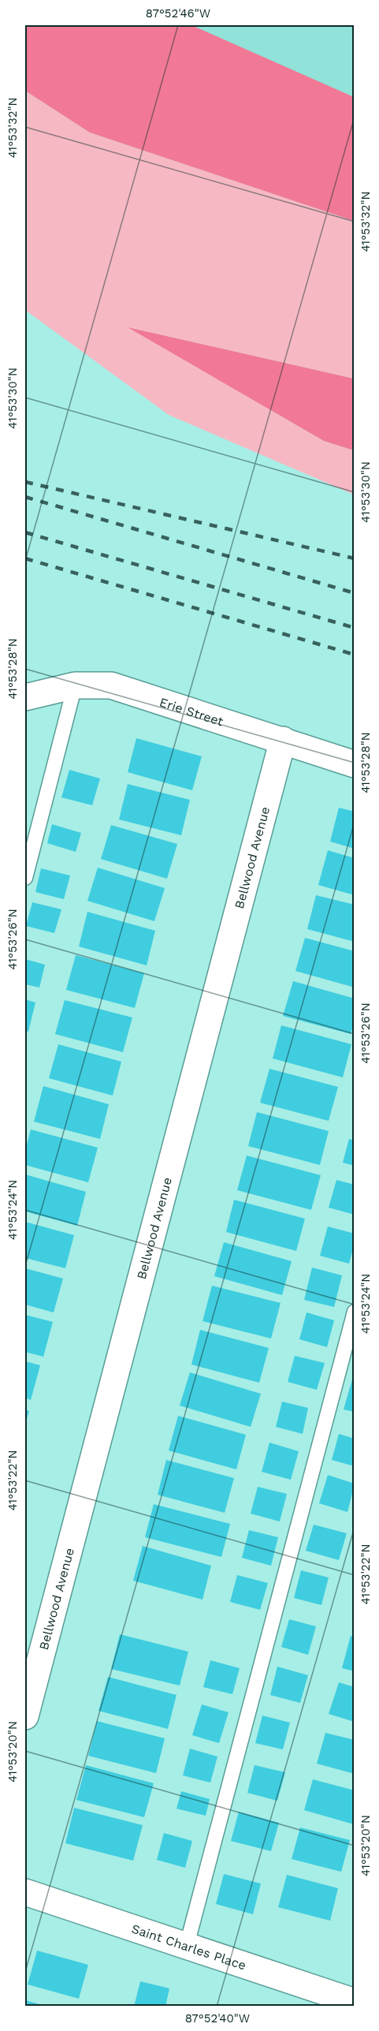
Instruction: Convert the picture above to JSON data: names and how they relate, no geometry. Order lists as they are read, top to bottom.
{
  "streets": {
    "street": ["Erie Street", "Bellwood Avenue", "Saint Charles Place"]
  },
  "crossings": [
    ["Erie Street", "Bellwood Avenue"]
  ],
  "coordinates": [
    "87°52'46\"W",
    "41°53'32\"N",
    "41°53'30\"N",
    "41°53'28\"N",
    "41°53'26\"N",
    "41°53'24\"N",
    "41°53'22\"N",
    "41°53'20\"N",
    "87°52'40\"W"
  ]
}
